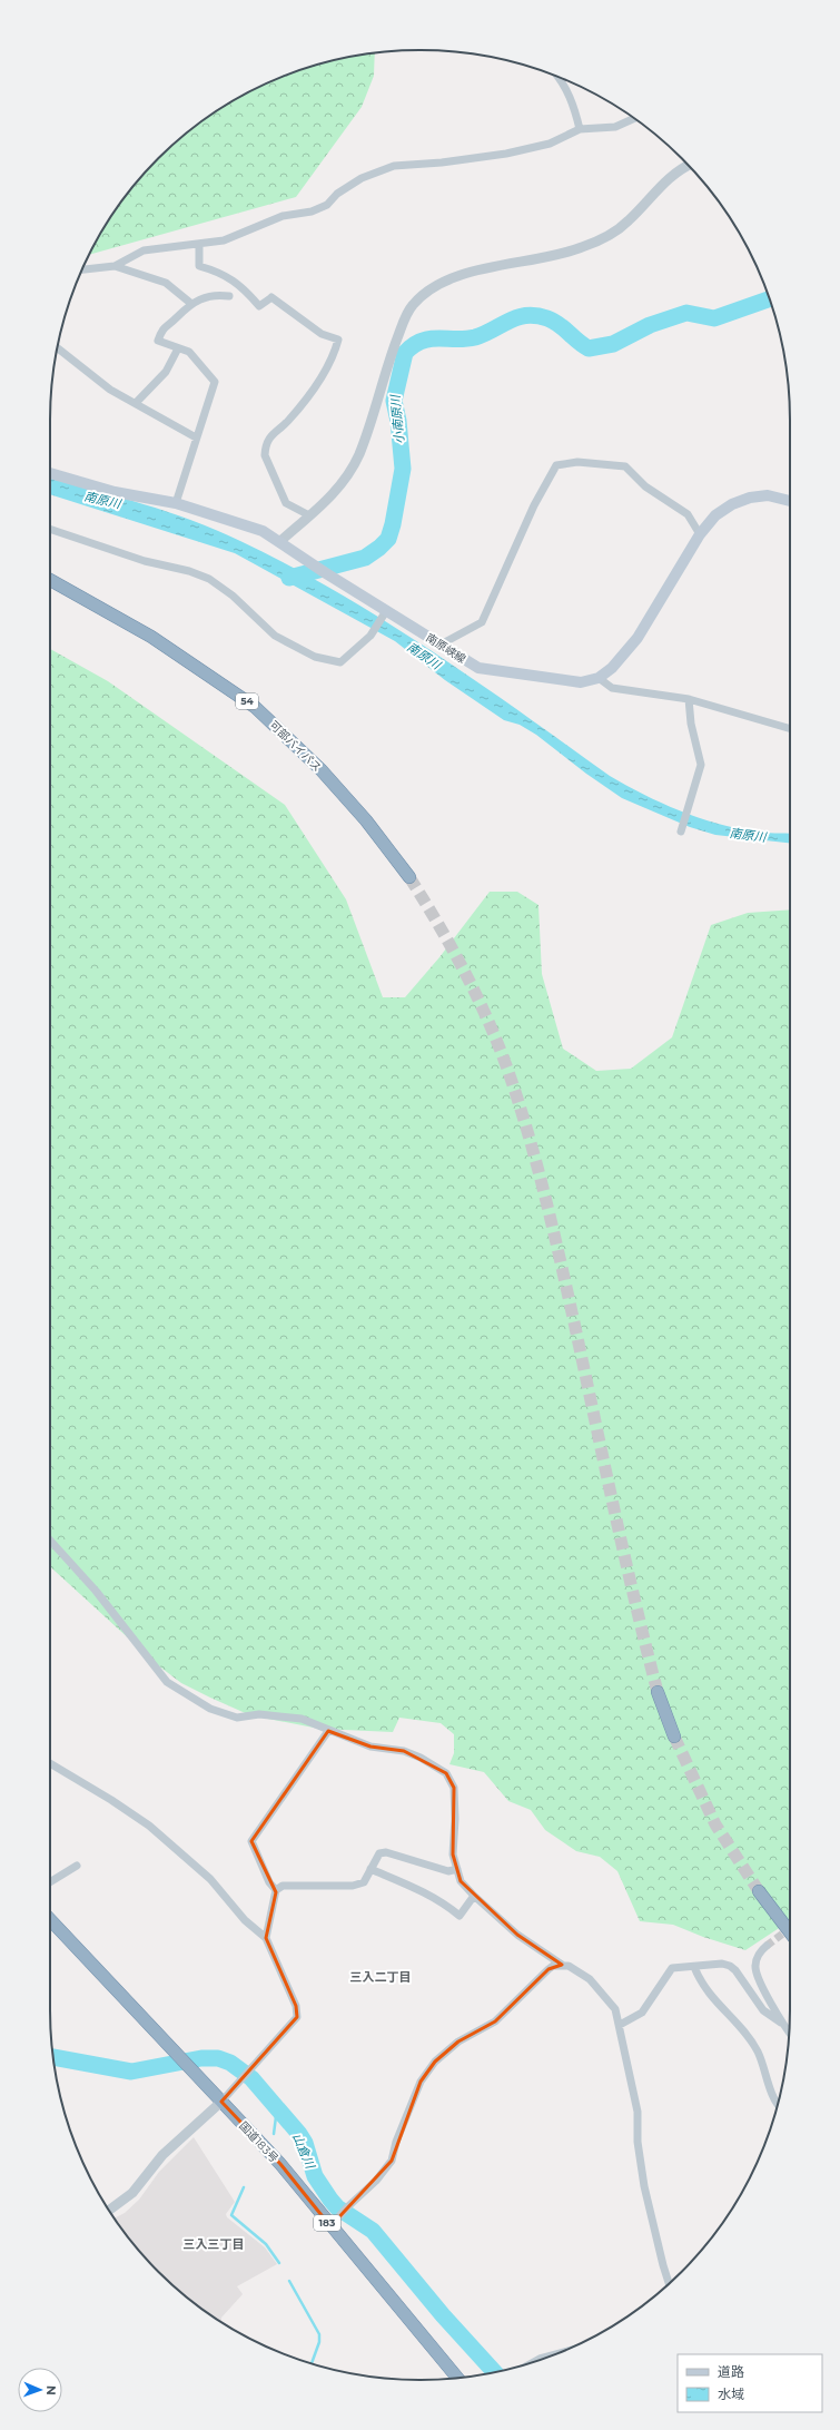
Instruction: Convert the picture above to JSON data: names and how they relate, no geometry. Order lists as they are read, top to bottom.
{
  "streets": {
    "highway": [
      "54",
      "可部バイパス",
      "国道183号",
      "183"
    ],
    "main road": ["南原峡線"]
  },
  "districts": ["三入二丁目", "三入三丁目"],
  "water": ["小南原川", "南原川", "山倉川"],
  "legend": ["道路", "水域"],
  "north": "right"
}
